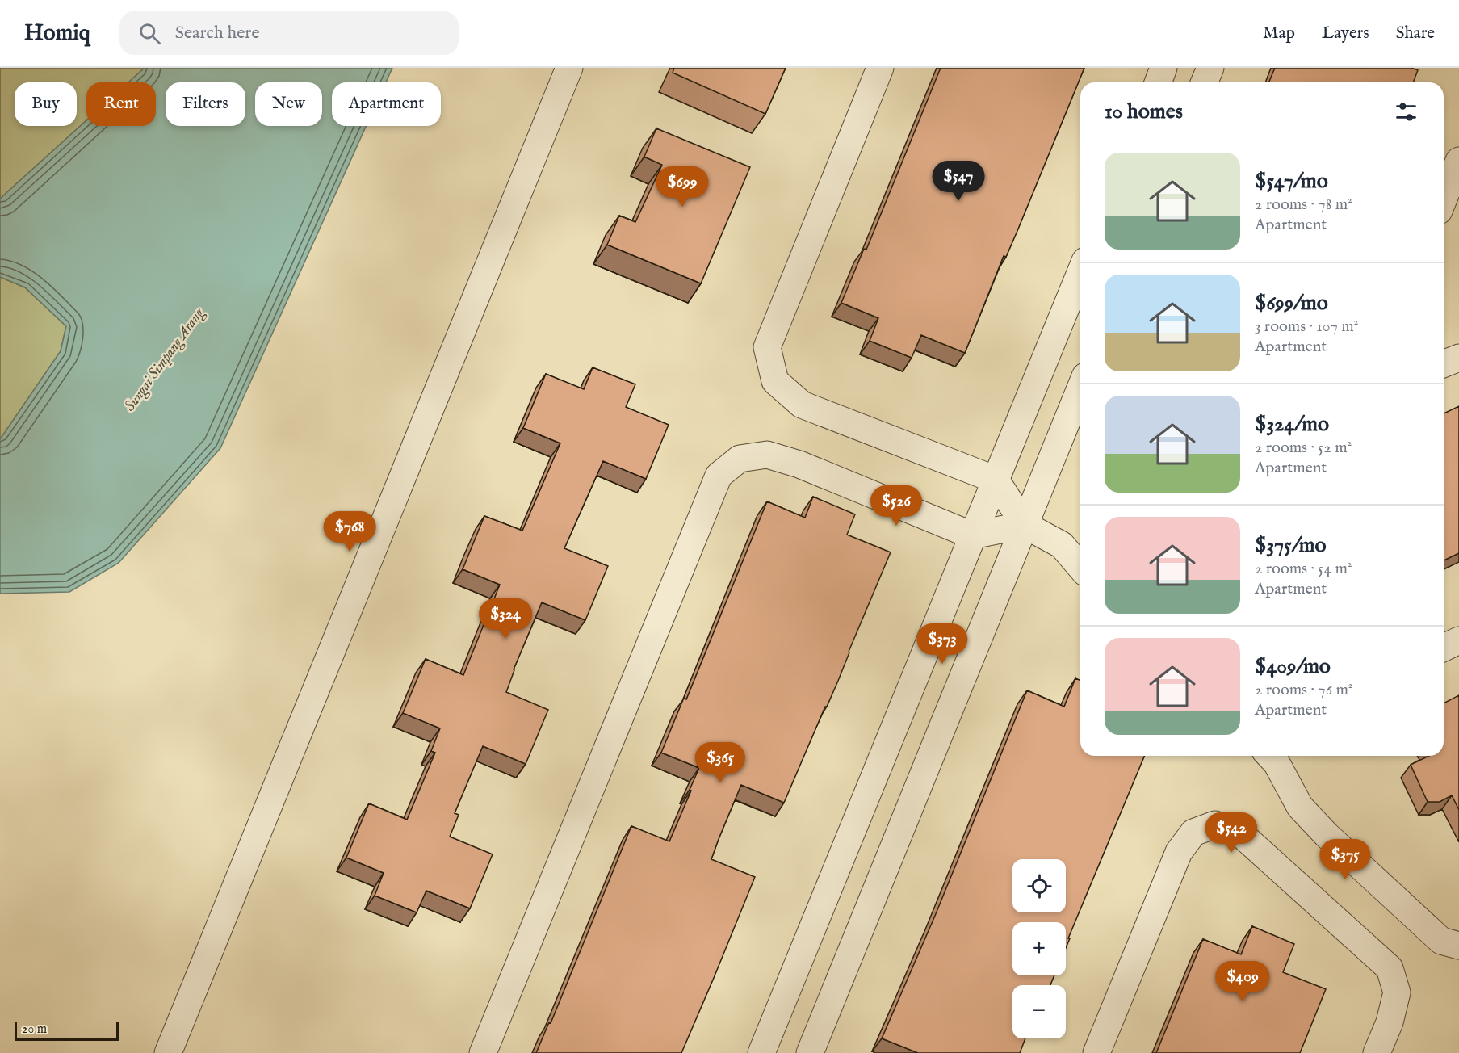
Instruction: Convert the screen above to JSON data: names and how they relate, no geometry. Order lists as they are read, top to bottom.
{
  "water": ["Sungai Simpang Arang"],
  "scale_bar": "20 m",
  "page": {
    "header": "Homiq",
    "search": "Search here",
    "nav": ["Map", "Layers", "Share"],
    "chip": [
      "Buy",
      "Rent",
      "Filters",
      "New",
      "Apartment"
    ],
    "heading": "10 homes",
    "list": [
      {
        "name": "$547/mo",
        "note": "2 rooms · 78 m² · Apartment"
      },
      {
        "name": "$699/mo",
        "note": "3 rooms · 107 m² · Apartment"
      },
      {
        "name": "$324/mo",
        "note": "2 rooms · 52 m² · Apartment"
      },
      {
        "name": "$375/mo",
        "note": "2 rooms · 54 m² · Apartment"
      },
      {
        "name": "$409/mo",
        "note": "2 rooms · 76 m² · Apartment"
      }
    ],
    "price": [
      "$547",
      "$699",
      "$526",
      "$768",
      "$324",
      "$373",
      "$365",
      "$542",
      "$375",
      "$409"
    ],
    "map_buttons": ["+", "−"],
    "scale": "20 m"
  }
}
